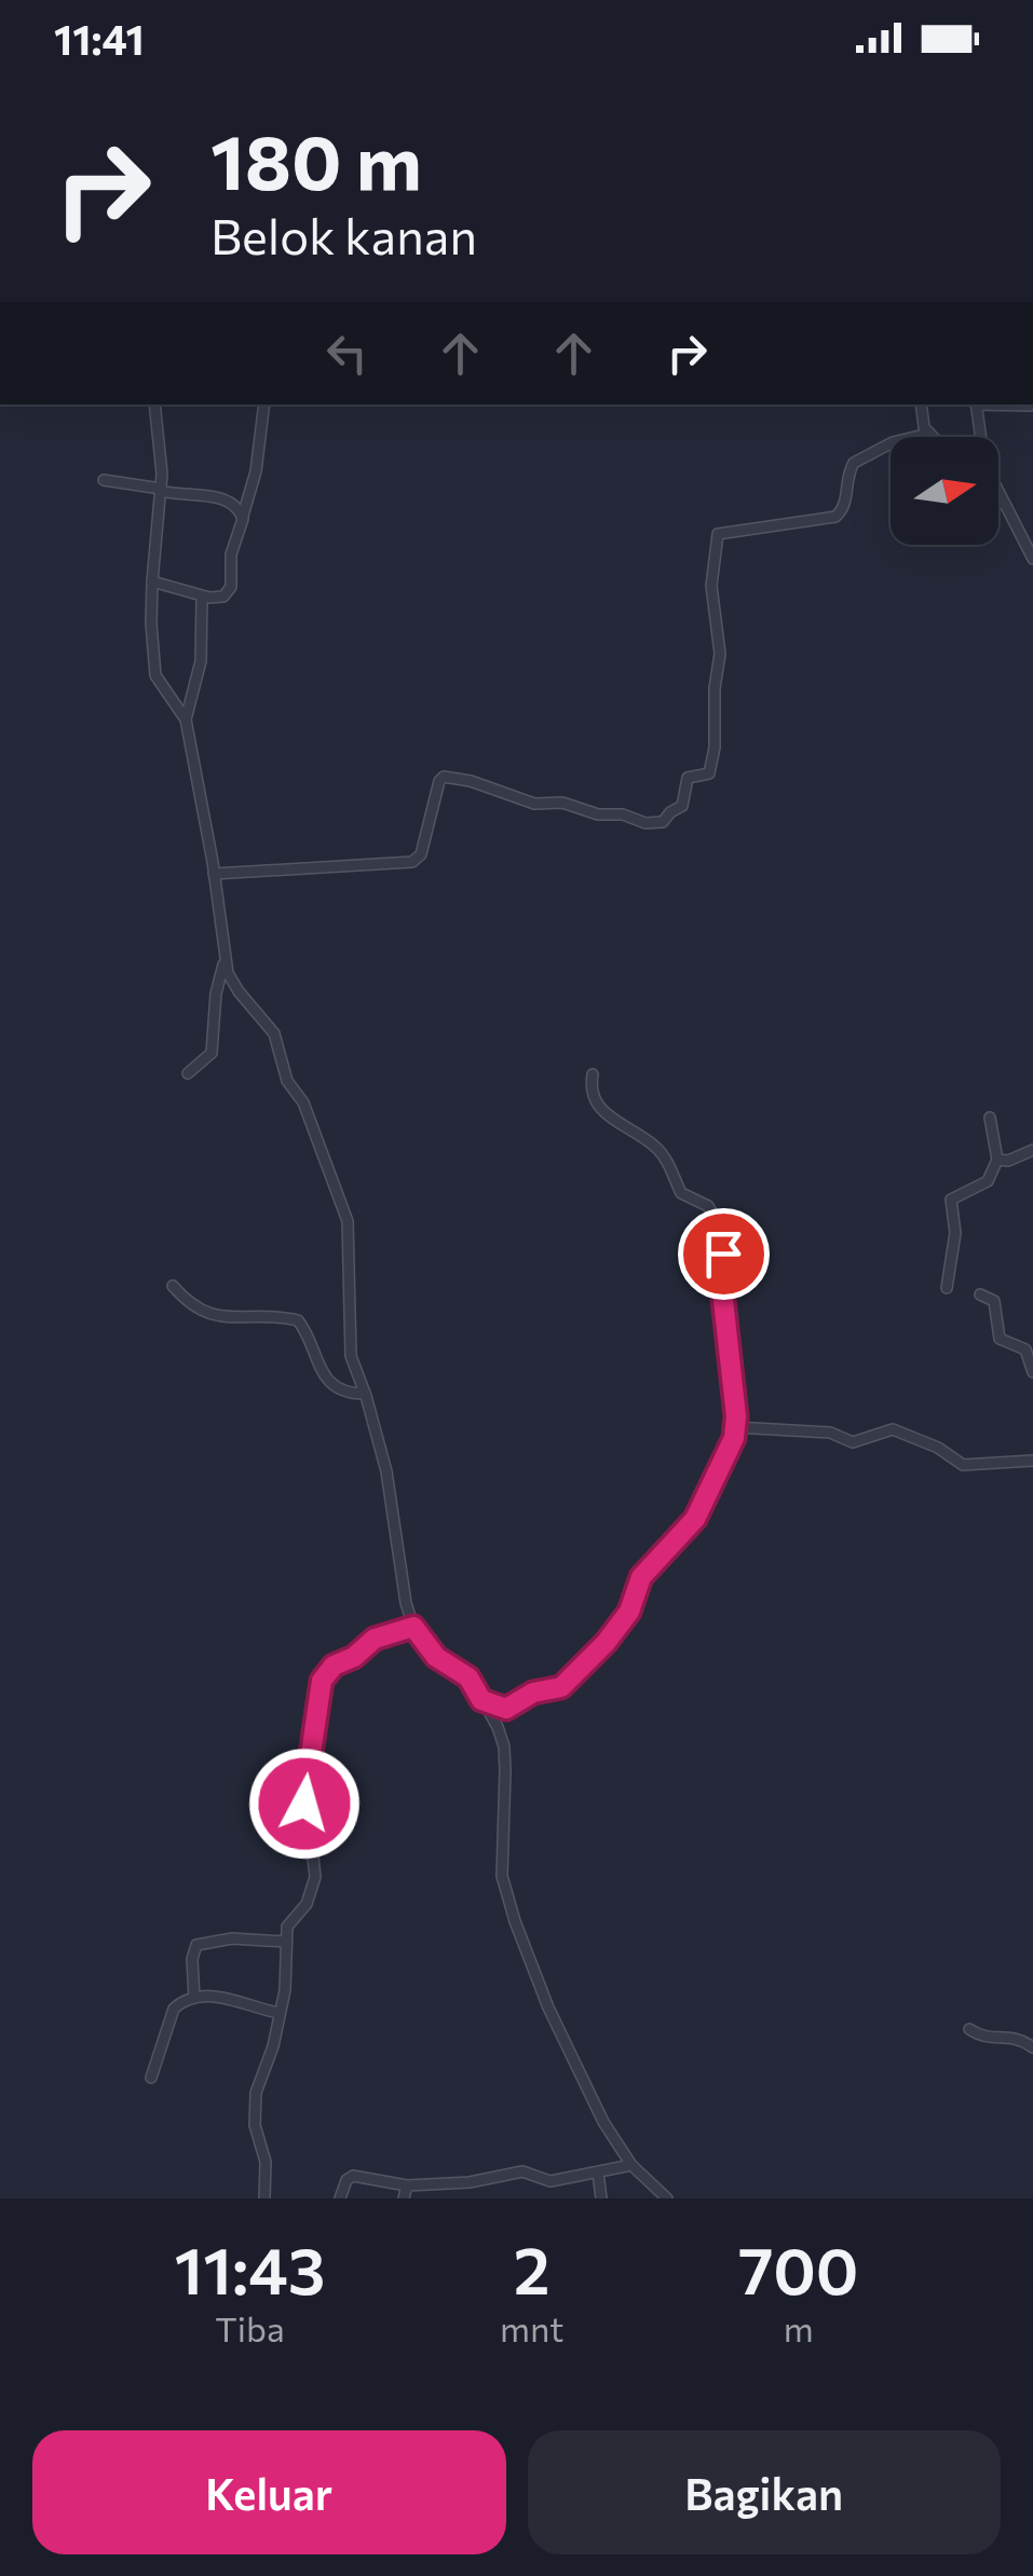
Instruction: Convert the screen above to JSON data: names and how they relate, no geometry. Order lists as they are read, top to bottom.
{
  "north": "right",
  "page": {
    "status": "11:41",
    "turn": ["180 m", "Belok kanan"],
    "eta": [
      "11:43",
      "Tiba",
      "2",
      "mnt",
      "700",
      "m"
    ],
    "buttons": ["Keluar", "Bagikan"]
  }
}
